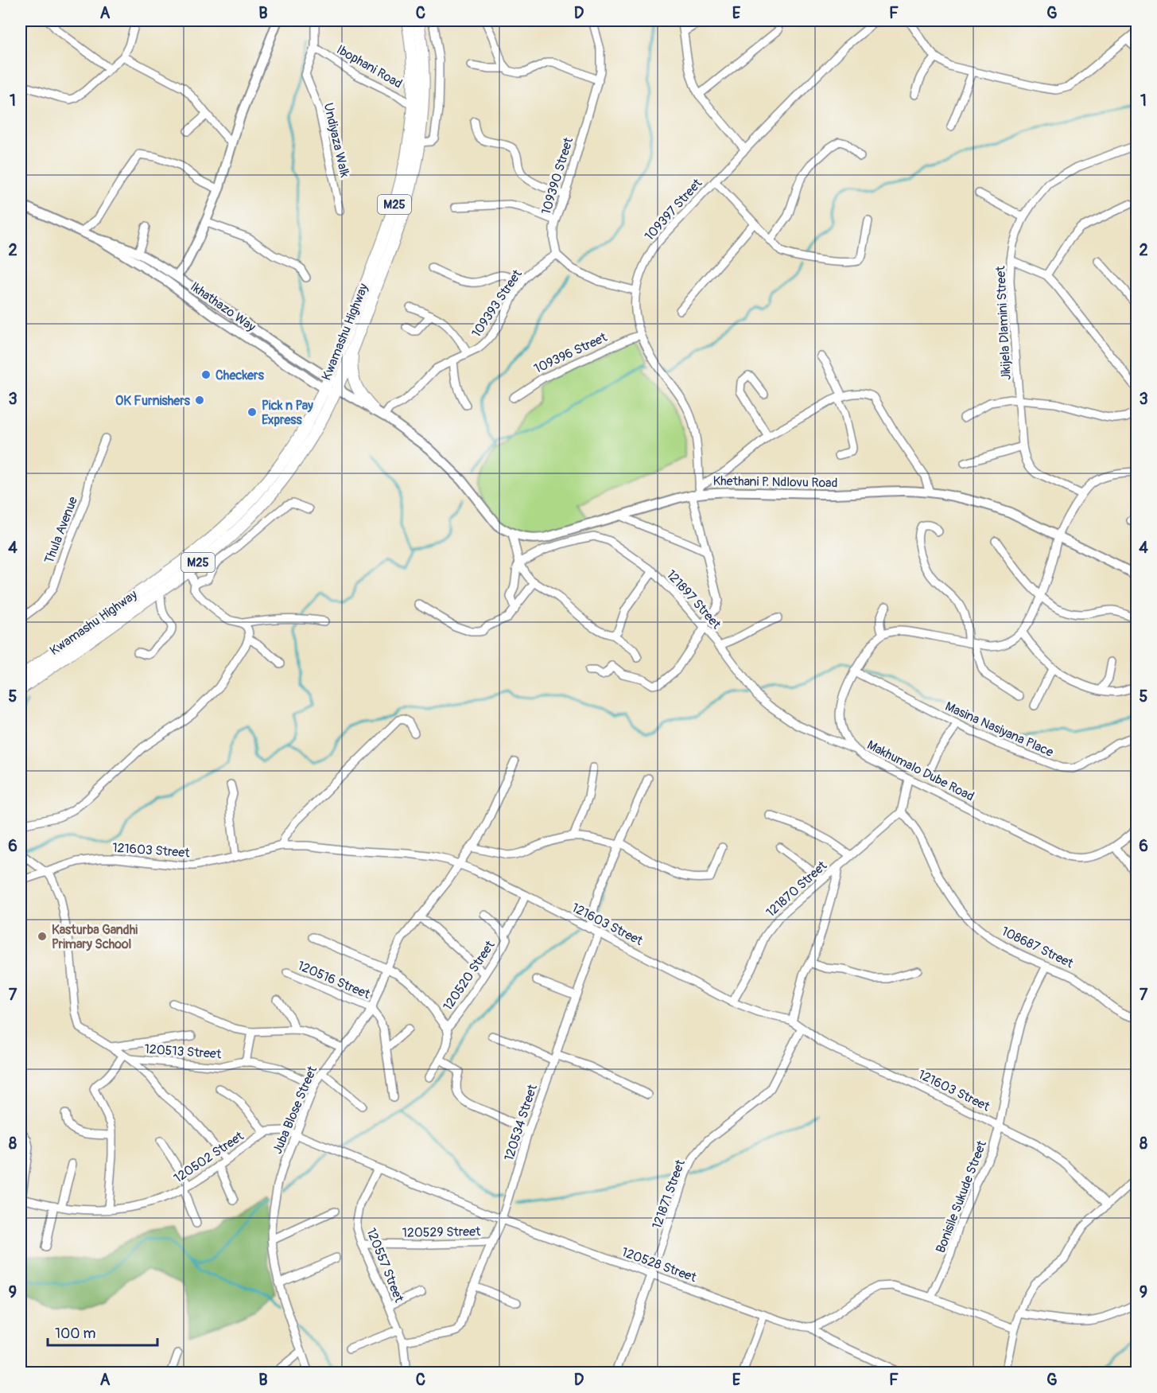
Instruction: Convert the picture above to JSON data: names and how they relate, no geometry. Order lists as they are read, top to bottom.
{
  "streets": {
    "main road": ["M25", "Kwamashu Highway"],
    "street": [
      "Ibophani Road",
      "Undiyaza Walk",
      "109390 Street",
      "109397 Street",
      "109393 Street",
      "Ikhathazo Way",
      "Jikijela Dlamini Street",
      "109396 Street",
      "Khethani P. Ndlovu Road",
      "Thula Avenue",
      "121897 Street",
      "Masina Nasiyana Place",
      "Makhumalo Dube Road",
      "121603 Street",
      "121870 Street",
      "108687 Street",
      "120520 Street",
      "120516 Street",
      "120513 Street",
      "Juba Blose Street",
      "120534 Street",
      "120502 Street",
      "121871 Street",
      "Bonisile Sukude Street",
      "120529 Street",
      "120528 Street",
      "120557 Street"
    ]
  },
  "crossings": [
    ["Ibophani Road", "Undiyaza Walk"],
    ["Ibophani Road", "Kwamashu Highway"],
    ["109390 Street", "109393 Street"],
    ["109397 Street", "109396 Street"],
    ["109397 Street", "Khethani P. Ndlovu Road"],
    ["109397 Street", "121897 Street"],
    ["109393 Street", "Khethani P. Ndlovu Road"],
    ["Ikhathazo Way", "Kwamashu Highway"],
    ["Ikhathazo Way", "Khethani P. Ndlovu Road"],
    ["Kwamashu Highway", "Khethani P. Ndlovu Road"],
    ["121897 Street", "Makhumalo Dube Road"],
    ["Masina Nasiyana Place", "Makhumalo Dube Road"],
    ["121603 Street", "121870 Street"],
    ["121603 Street", "Juba Blose Street"],
    ["121603 Street", "120534 Street"],
    ["121603 Street", "121871 Street"],
    ["121603 Street", "Bonisile Sukude Street"],
    ["121870 Street", "108687 Street"],
    ["108687 Street", "Bonisile Sukude Street"],
    ["120516 Street", "Juba Blose Street"],
    ["120513 Street", "Juba Blose Street"],
    ["Juba Blose Street", "120502 Street"],
    ["Juba Blose Street", "120528 Street"],
    ["120534 Street", "120529 Street"],
    ["120534 Street", "120528 Street"],
    ["120534 Street", "120557 Street"],
    ["120502 Street", "120528 Street"],
    ["121871 Street", "120528 Street"],
    ["120529 Street", "120557 Street"],
    ["120528 Street", "120557 Street"]
  ],
  "places": [
    "Checkers",
    "OK Furnishers",
    "Pick n Pay Express",
    "Kasturba Gandhi Primary School"
  ],
  "scale_bar": "100 m",
  "grid": {
    "columns": [
      "A",
      "B",
      "C",
      "D",
      "E",
      "F",
      "G"
    ],
    "rows": [
      "1",
      "2",
      "3",
      "4",
      "5",
      "6",
      "7",
      "8",
      "9"
    ]
  }
}
